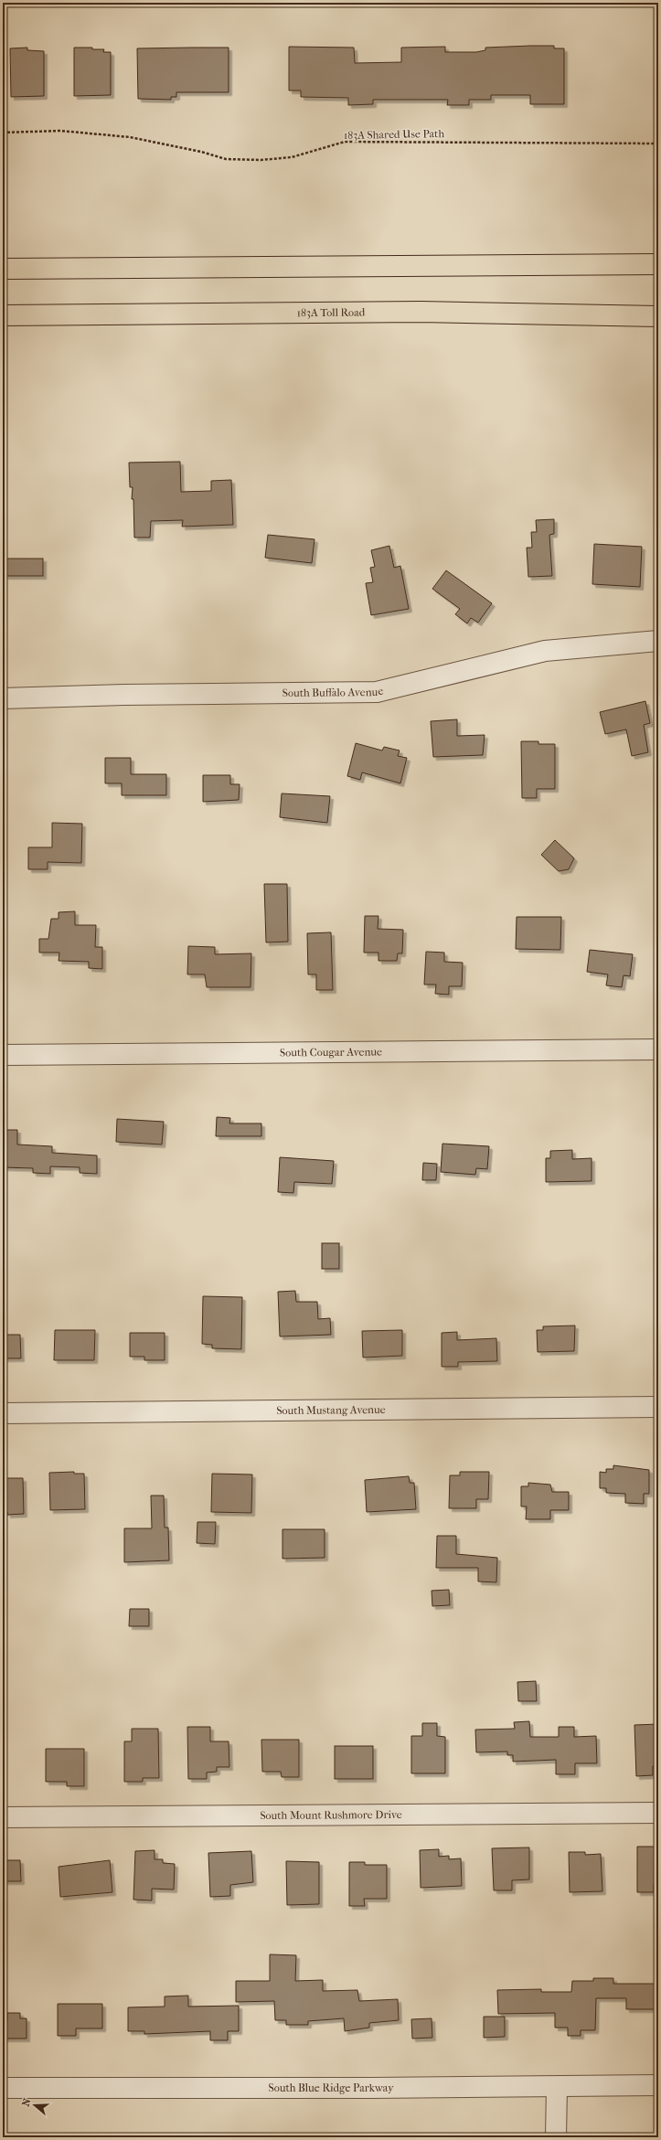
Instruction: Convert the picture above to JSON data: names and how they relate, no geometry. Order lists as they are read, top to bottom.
{
  "streets": {
    "highway": ["183A Toll Road"],
    "street": [
      "South Buffalo Avenue",
      "South Cougar Avenue",
      "South Mustang Avenue",
      "South Mount Rushmore Drive",
      "South Blue Ridge Parkway"
    ],
    "path": ["183A Shared Use Path"]
  },
  "north": "left"
}
